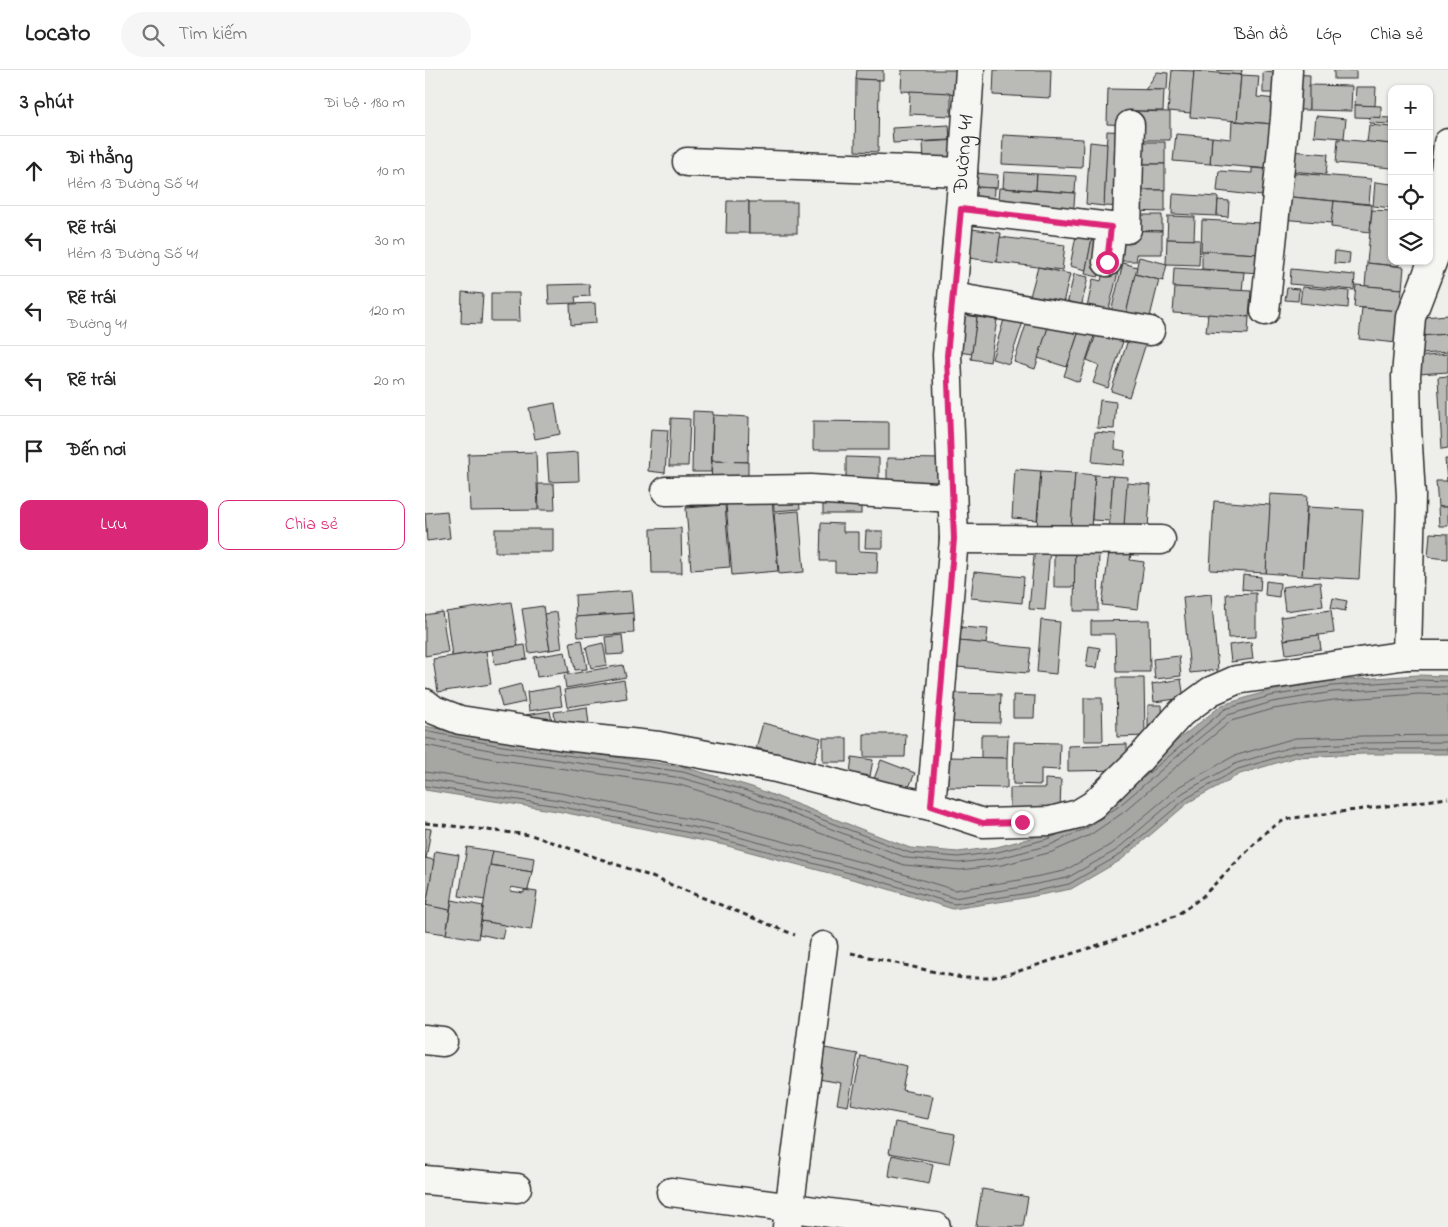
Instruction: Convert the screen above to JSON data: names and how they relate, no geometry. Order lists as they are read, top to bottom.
{
  "streets": {
    "street": ["Đường 41"]
  },
  "page": {
    "header": "Locato",
    "search": "Tìm kiếm",
    "nav": ["Bản đồ", "Lớp", "Chia sẻ"],
    "heading": ["3 phút", "Đi bộ · 180 m"],
    "map_buttons": ["+", "−"],
    "list": [
      ["Đi thẳng", "Hẻm 13 Đường Số 41", "10 m"],
      ["Rẽ trái", "Hẻm 13 Đường Số 41", "30 m"],
      ["Rẽ trái", "Đường 41", "120 m"],
      ["Rẽ trái", "20 m"],
      "Đến nơi"
    ],
    "buttons": ["Lưu", "Chia sẻ"]
  }
}
